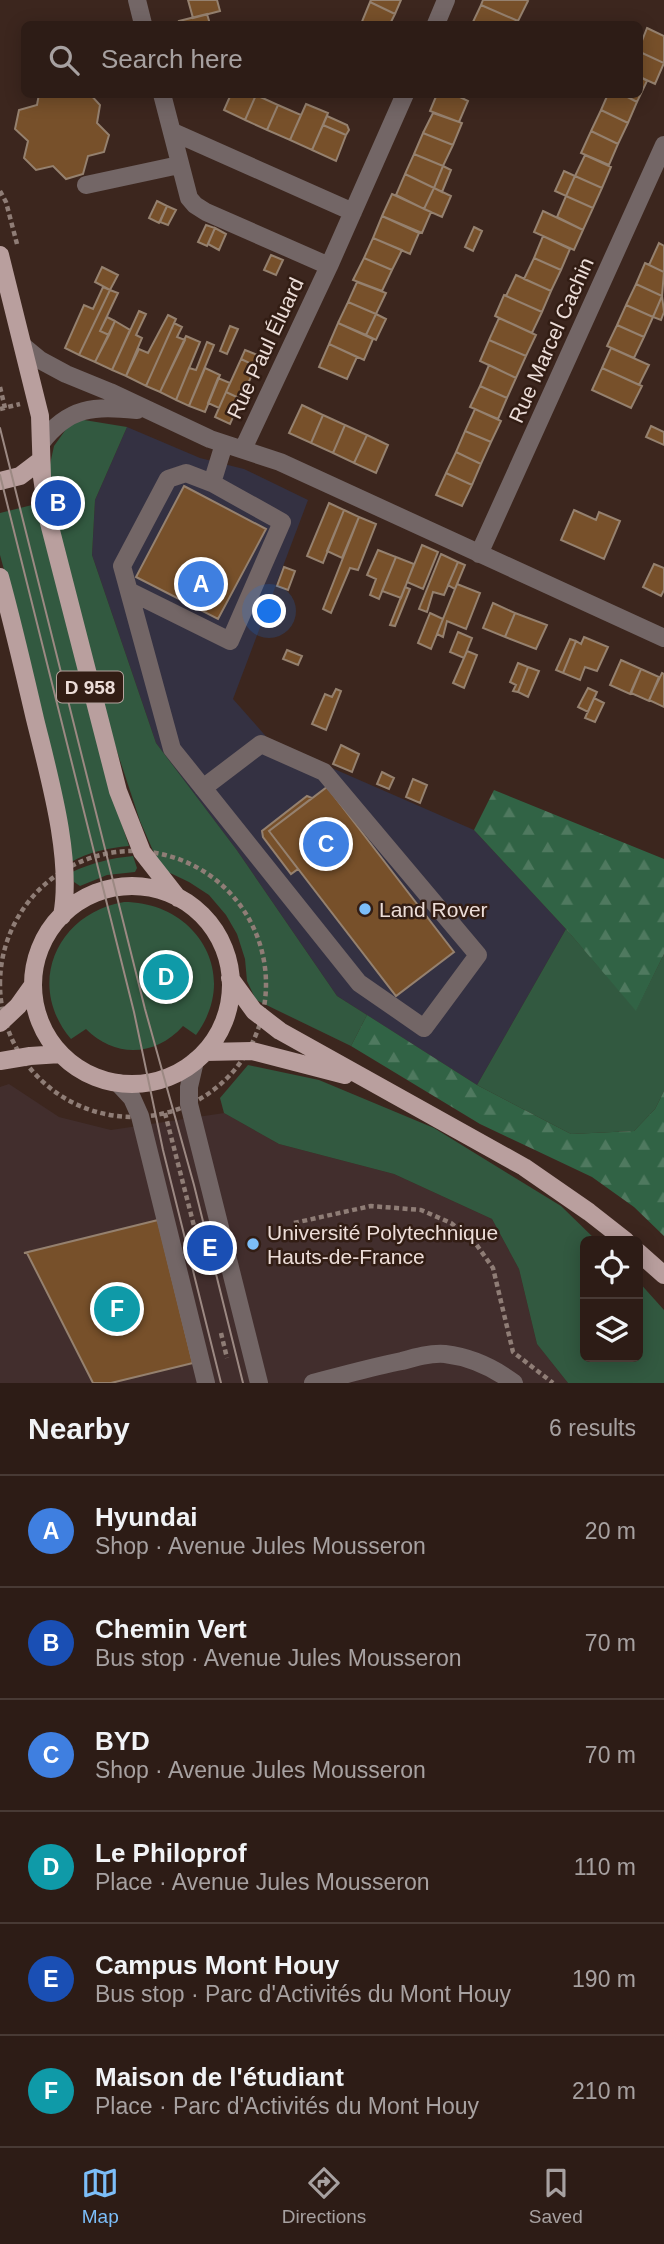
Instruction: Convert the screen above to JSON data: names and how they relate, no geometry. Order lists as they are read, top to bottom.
{
  "streets": {
    "main road": ["D 958"],
    "street": ["Rue Marcel Cachin", "Rue Paul Éluard"]
  },
  "places": ["Land Rover", "Université Polytechnique Hauts-de-France"],
  "page": {
    "search": "Search here",
    "pins": [
      "B",
      "A",
      "C",
      "D",
      "E",
      "F"
    ],
    "heading": ["Nearby", "6 results"],
    "list": [
      {
        "mark": "A",
        "name": "Hyundai",
        "note": "Shop · Avenue Jules Mousseron",
        "value": "20 m"
      },
      {
        "mark": "B",
        "name": "Chemin Vert",
        "note": "Bus stop · Avenue Jules Mousseron",
        "value": "70 m"
      },
      {
        "mark": "C",
        "name": "BYD",
        "note": "Shop · Avenue Jules Mousseron",
        "value": "70 m"
      },
      {
        "mark": "D",
        "name": "Le Philoprof",
        "note": "Place · Avenue Jules Mousseron",
        "value": "110 m"
      },
      {
        "mark": "E",
        "name": "Campus Mont Houy",
        "note": "Bus stop · Parc d'Activités du Mont Houy",
        "value": "190 m"
      },
      {
        "mark": "F",
        "name": "Maison de l'étudiant",
        "note": "Place · Parc d'Activités du Mont Houy",
        "value": "210 m"
      }
    ],
    "nav": ["Map", "Directions", "Saved"]
  }
}
